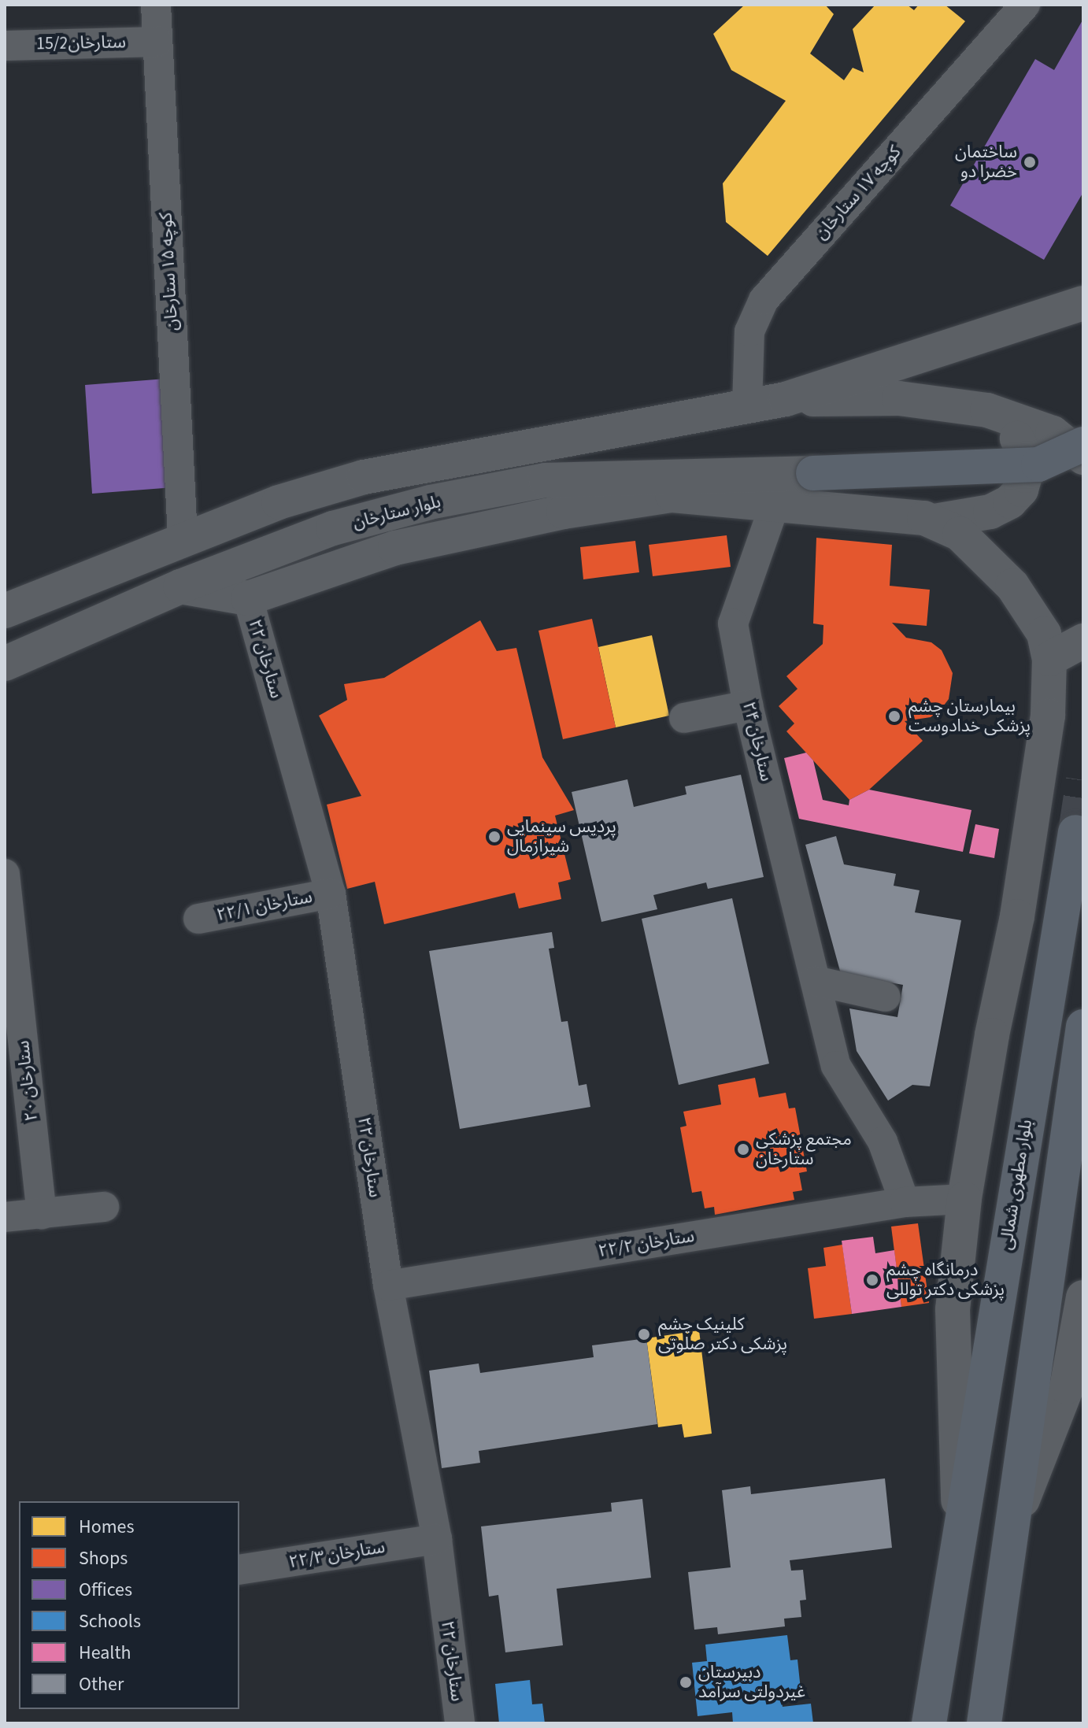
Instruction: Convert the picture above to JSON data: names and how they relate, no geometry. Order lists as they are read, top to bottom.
{
  "streets": {
    "main road": ["بلوار ستارخان", "بلوار مطهرى شمالى"],
    "street": [
      "ستارخان15/2",
      "کوچه ۱۷ ستارخان",
      "کوچه ۱۵ ستارخان",
      "۲۲ ستارخان",
      "۲۴ ستارخان",
      "۲۲/۱ ستارخان",
      "۲۰ ستارخان",
      "۲۲/۲ ستارخان",
      "۲۲/۳ ستارخان"
    ]
  },
  "crossings": [
    ["ستارخان15/2", "کوچه ۱۵ ستارخان"],
    ["۲۲ ستارخان", "۲۲/۱ ستارخان"],
    ["۲۲ ستارخان", "۲۲/۲ ستارخان"],
    ["۲۲ ستارخان", "۲۲/۳ ستارخان"],
    ["۲۴ ستارخان", "۲۲/۲ ستارخان"]
  ],
  "places": [
    "ساختمان خضرا دو",
    "بیمارستان چشم پزشکی خدادوست",
    "پردیس سینمایی شیرازمال",
    "مجتمع پزشکی ستارخان",
    "درمانگاه چشم پزشكی دكتر توللی",
    "کلینیک چشم پزشکی دکتر صلوتی",
    "دبیرستان غیردولتی سرآمد"
  ],
  "legend": [
    "Homes",
    "Shops",
    "Offices",
    "Schools",
    "Health",
    "Other"
  ]
}
